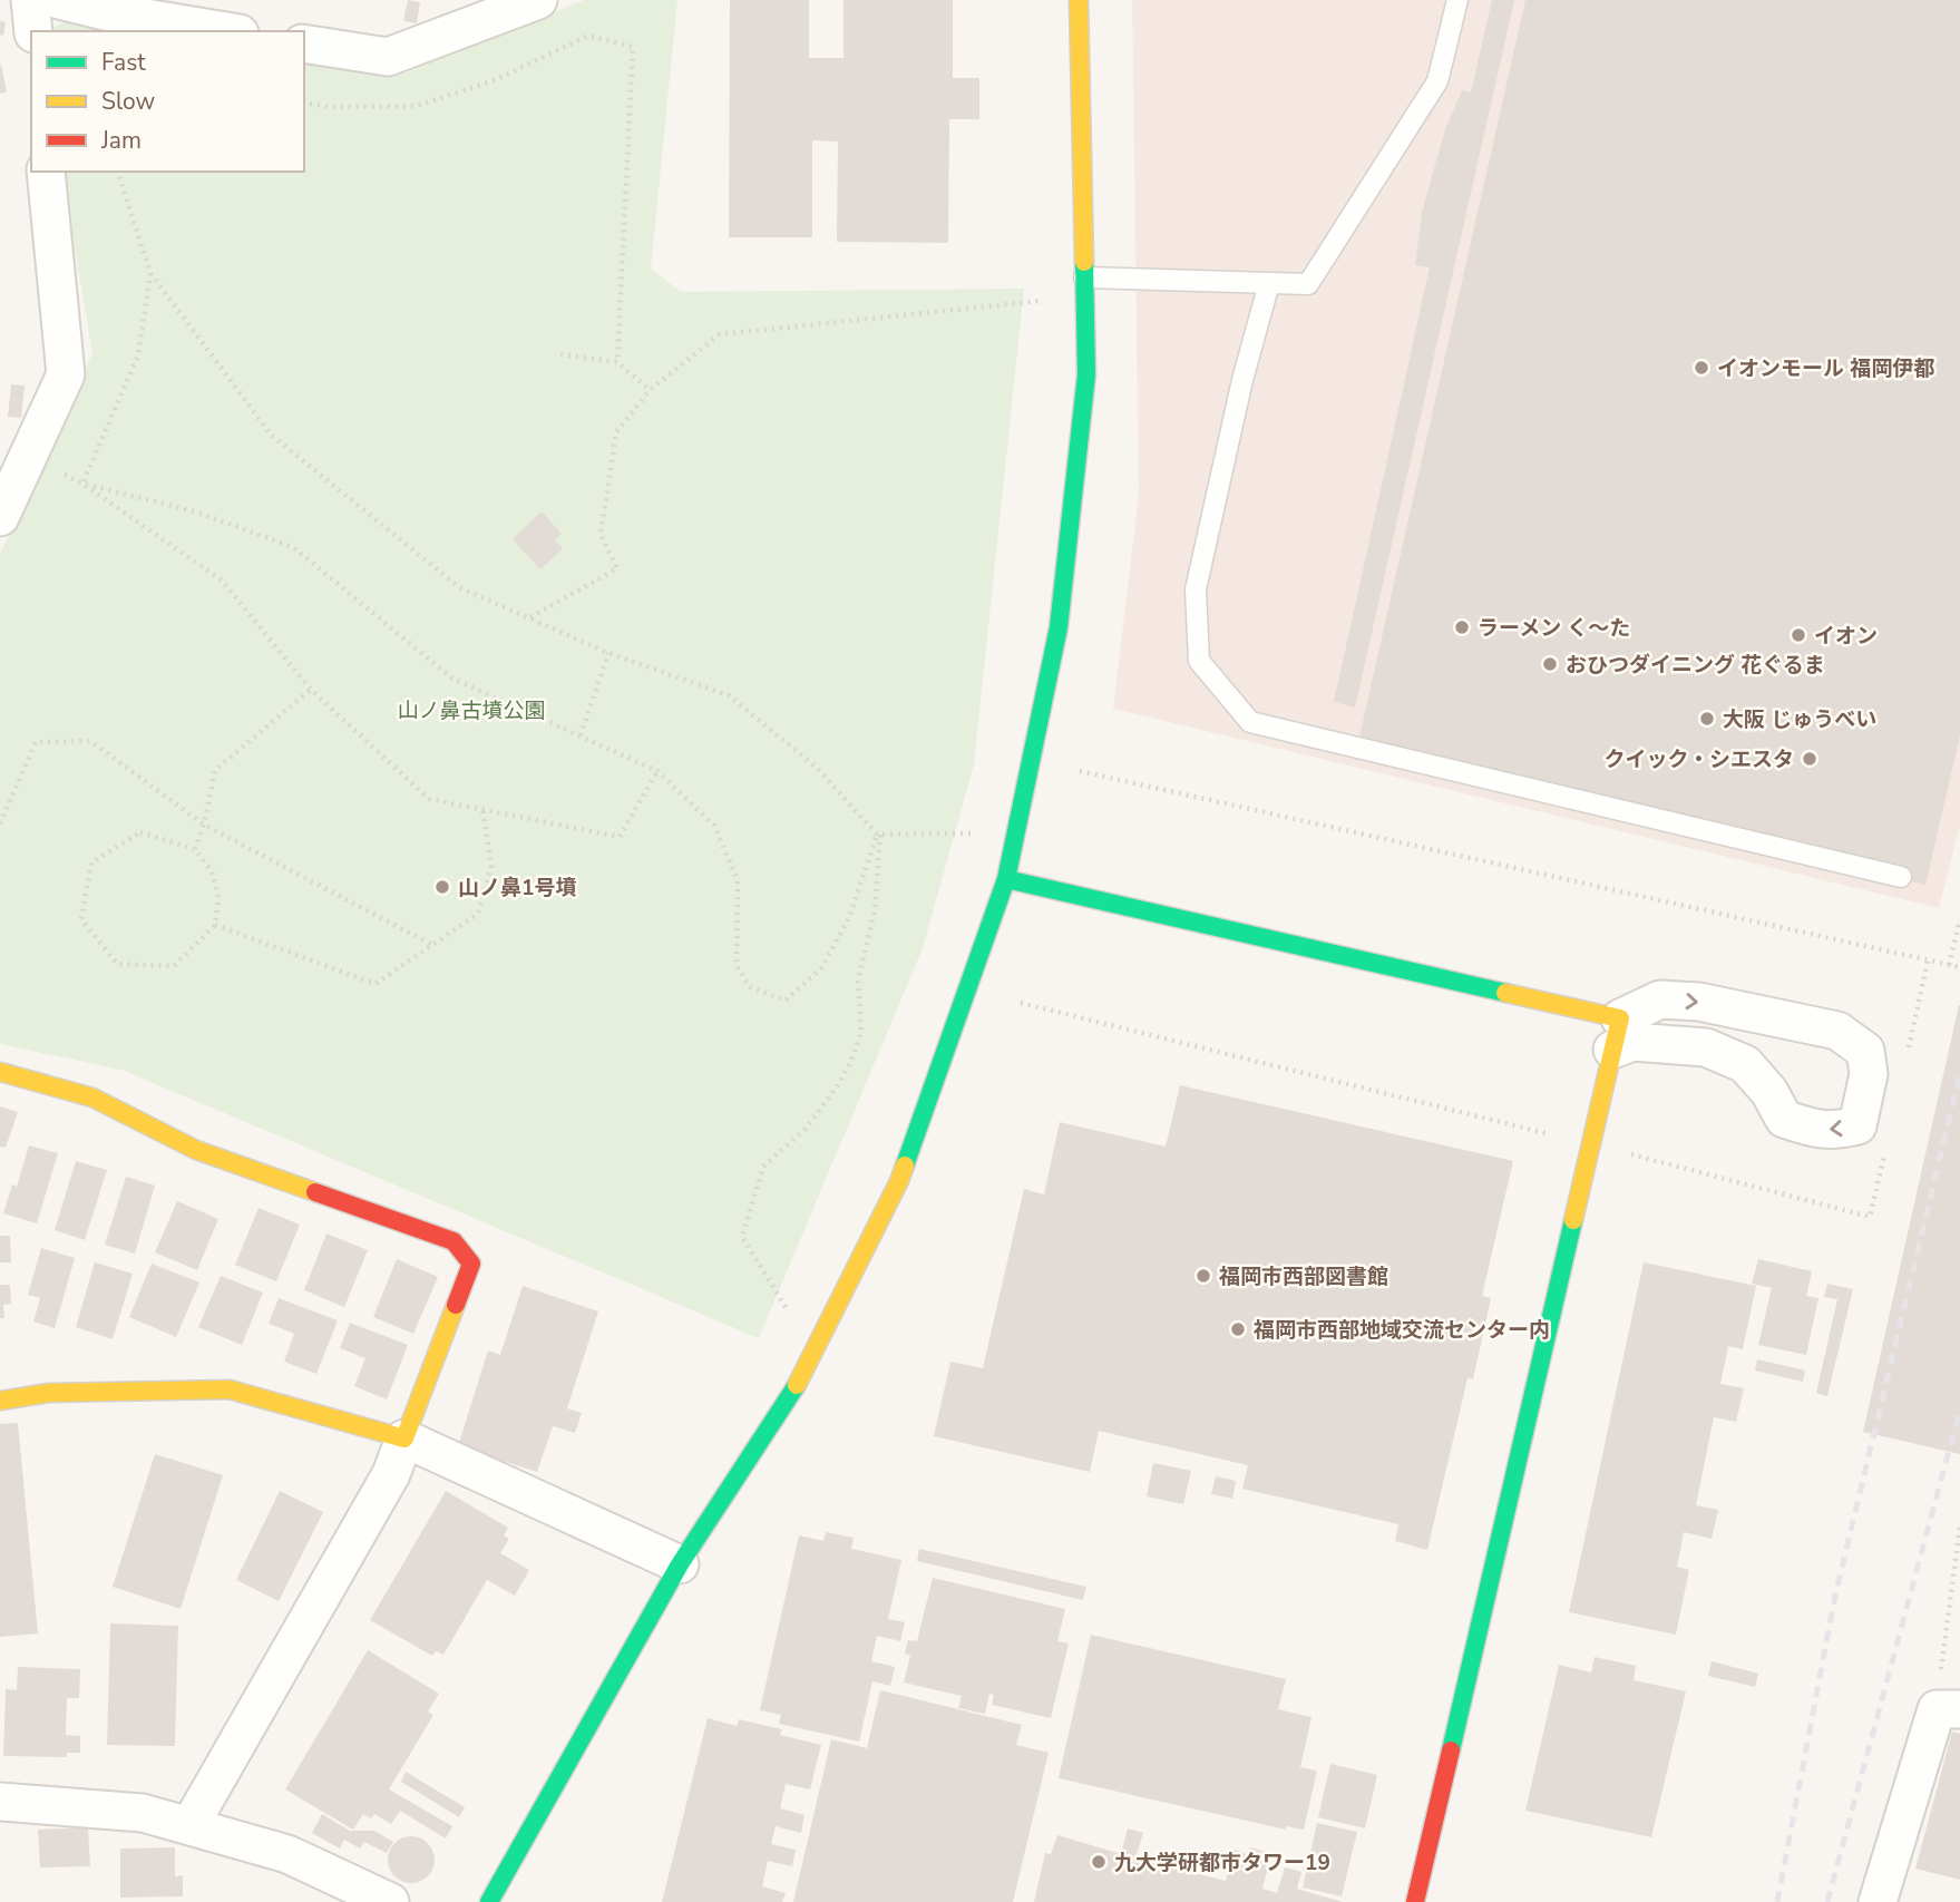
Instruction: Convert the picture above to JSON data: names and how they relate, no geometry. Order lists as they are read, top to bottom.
{
  "parks": ["山ノ鼻古墳公園"],
  "places": [
    "イオンモール 福岡伊都",
    "ラーメン く〜た",
    "イオン",
    "おひつダイニング 花ぐるま",
    "大阪 じゅうべい",
    "クイック・シエスタ",
    "山ノ鼻1号墳",
    "福岡市西部図書館",
    "福岡市西部地域交流センター内",
    "九大学研都市タワー19"
  ],
  "legend": ["Fast", "Slow", "Jam"]
}
